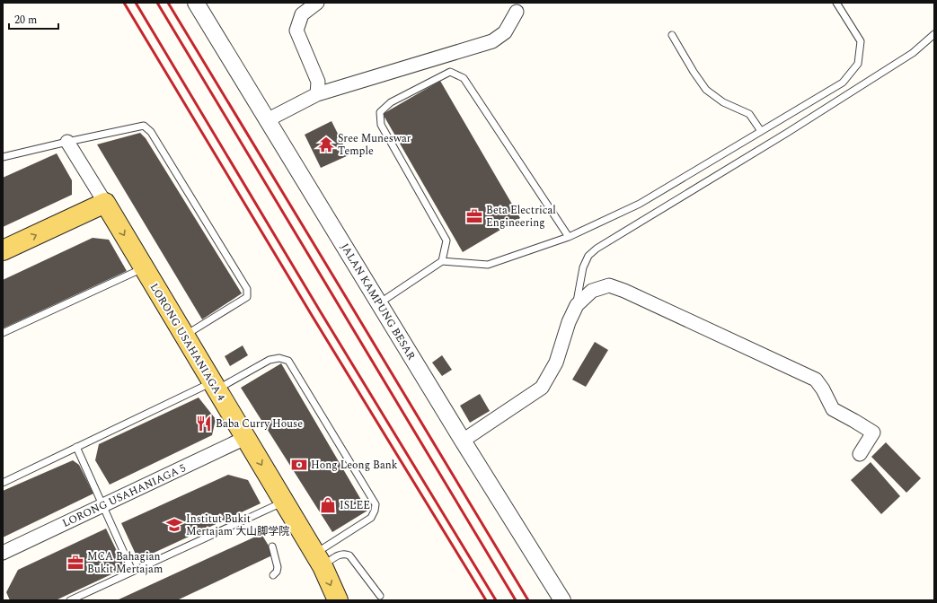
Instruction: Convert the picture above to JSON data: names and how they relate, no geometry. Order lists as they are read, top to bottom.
{
  "streets": {
    "main road": ["LORONG USAHANIAGA 4"],
    "street": ["JALAN KAMPUNG BESAR", "LORONG USAHANIAGA 5"]
  },
  "crossings": [
    ["LORONG USAHANIAGA 4", "LORONG USAHANIAGA 5"]
  ],
  "one_way": ["LORONG USAHANIAGA 4"],
  "places": {
    "temple": ["Sree Muneswar Temple"],
    "office": ["Beta Electrical Engineering", "MCA Bahagian Bukit Mertajam"],
    "restaurant": ["Baba Curry House"],
    "bank": ["Hong Leong Bank"],
    "shop": ["ISLEE"],
    "school or university": ["Institut Bukit Mertajam 大山脚学院"]
  },
  "scale_bar": "20 m"
}
